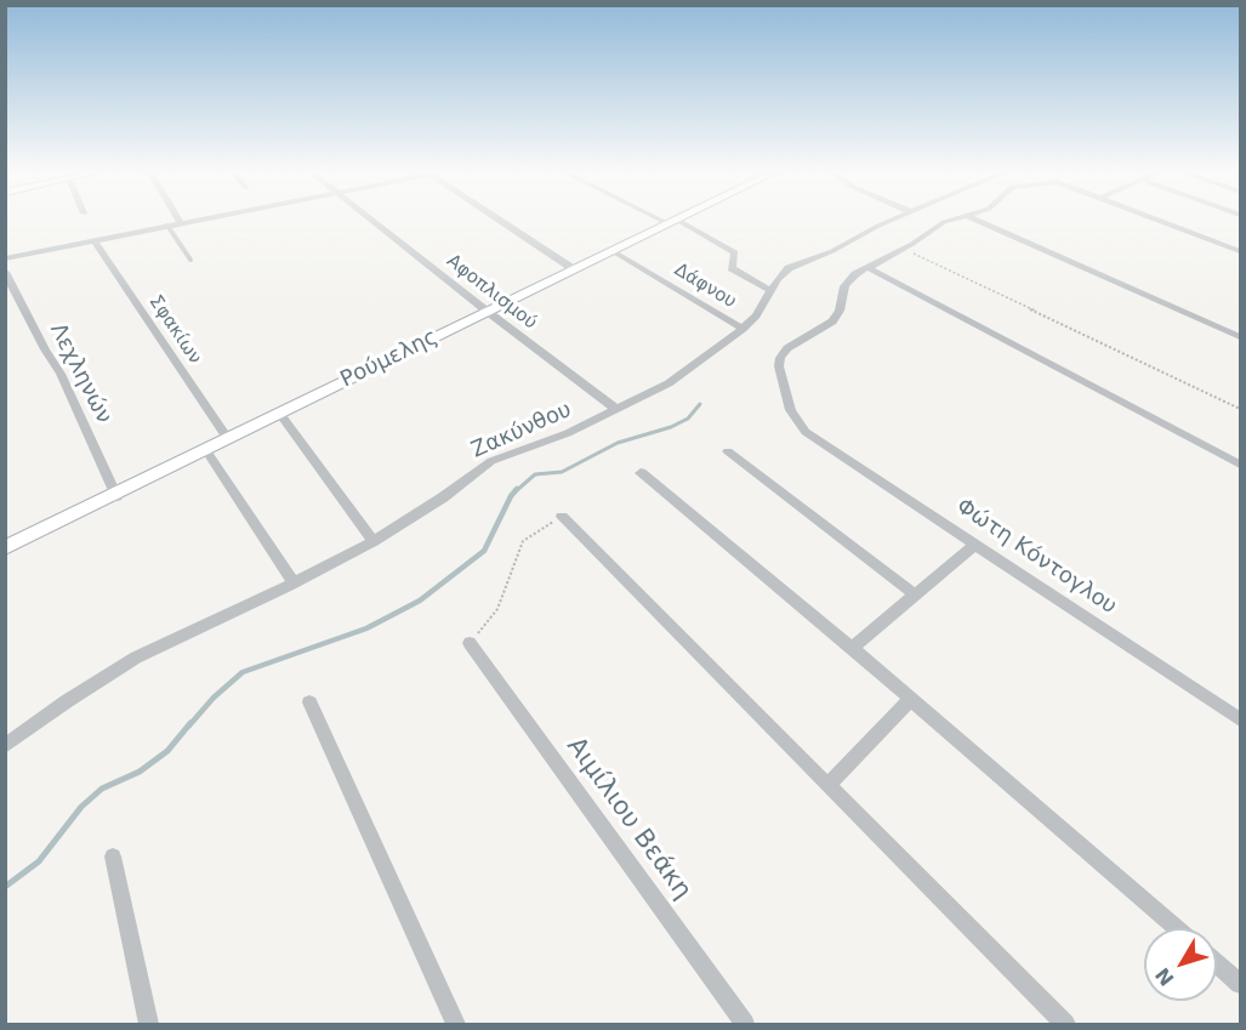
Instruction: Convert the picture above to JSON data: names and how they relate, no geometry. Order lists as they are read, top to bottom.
{
  "streets": {
    "street": [
      "Δάφνου",
      "Αφοπλισμού",
      "Σφακίων",
      "Ρούμελης",
      "Λεχληνών",
      "Ζακύνθου",
      "Φώτη Κόντογλου",
      "Αιμίλιου Βεάκη"
    ]
  },
  "crossings": [
    ["Δάφνου", "Ρούμελης"],
    ["Δάφνου", "Ζακύνθου"],
    ["Αφοπλισμού", "Ρούμελης"],
    ["Αφοπλισμού", "Ζακύνθου"],
    ["Σφακίων", "Ρούμελης"],
    ["Ρούμελης", "Λεχληνών"]
  ],
  "north": "bottom left"
}
